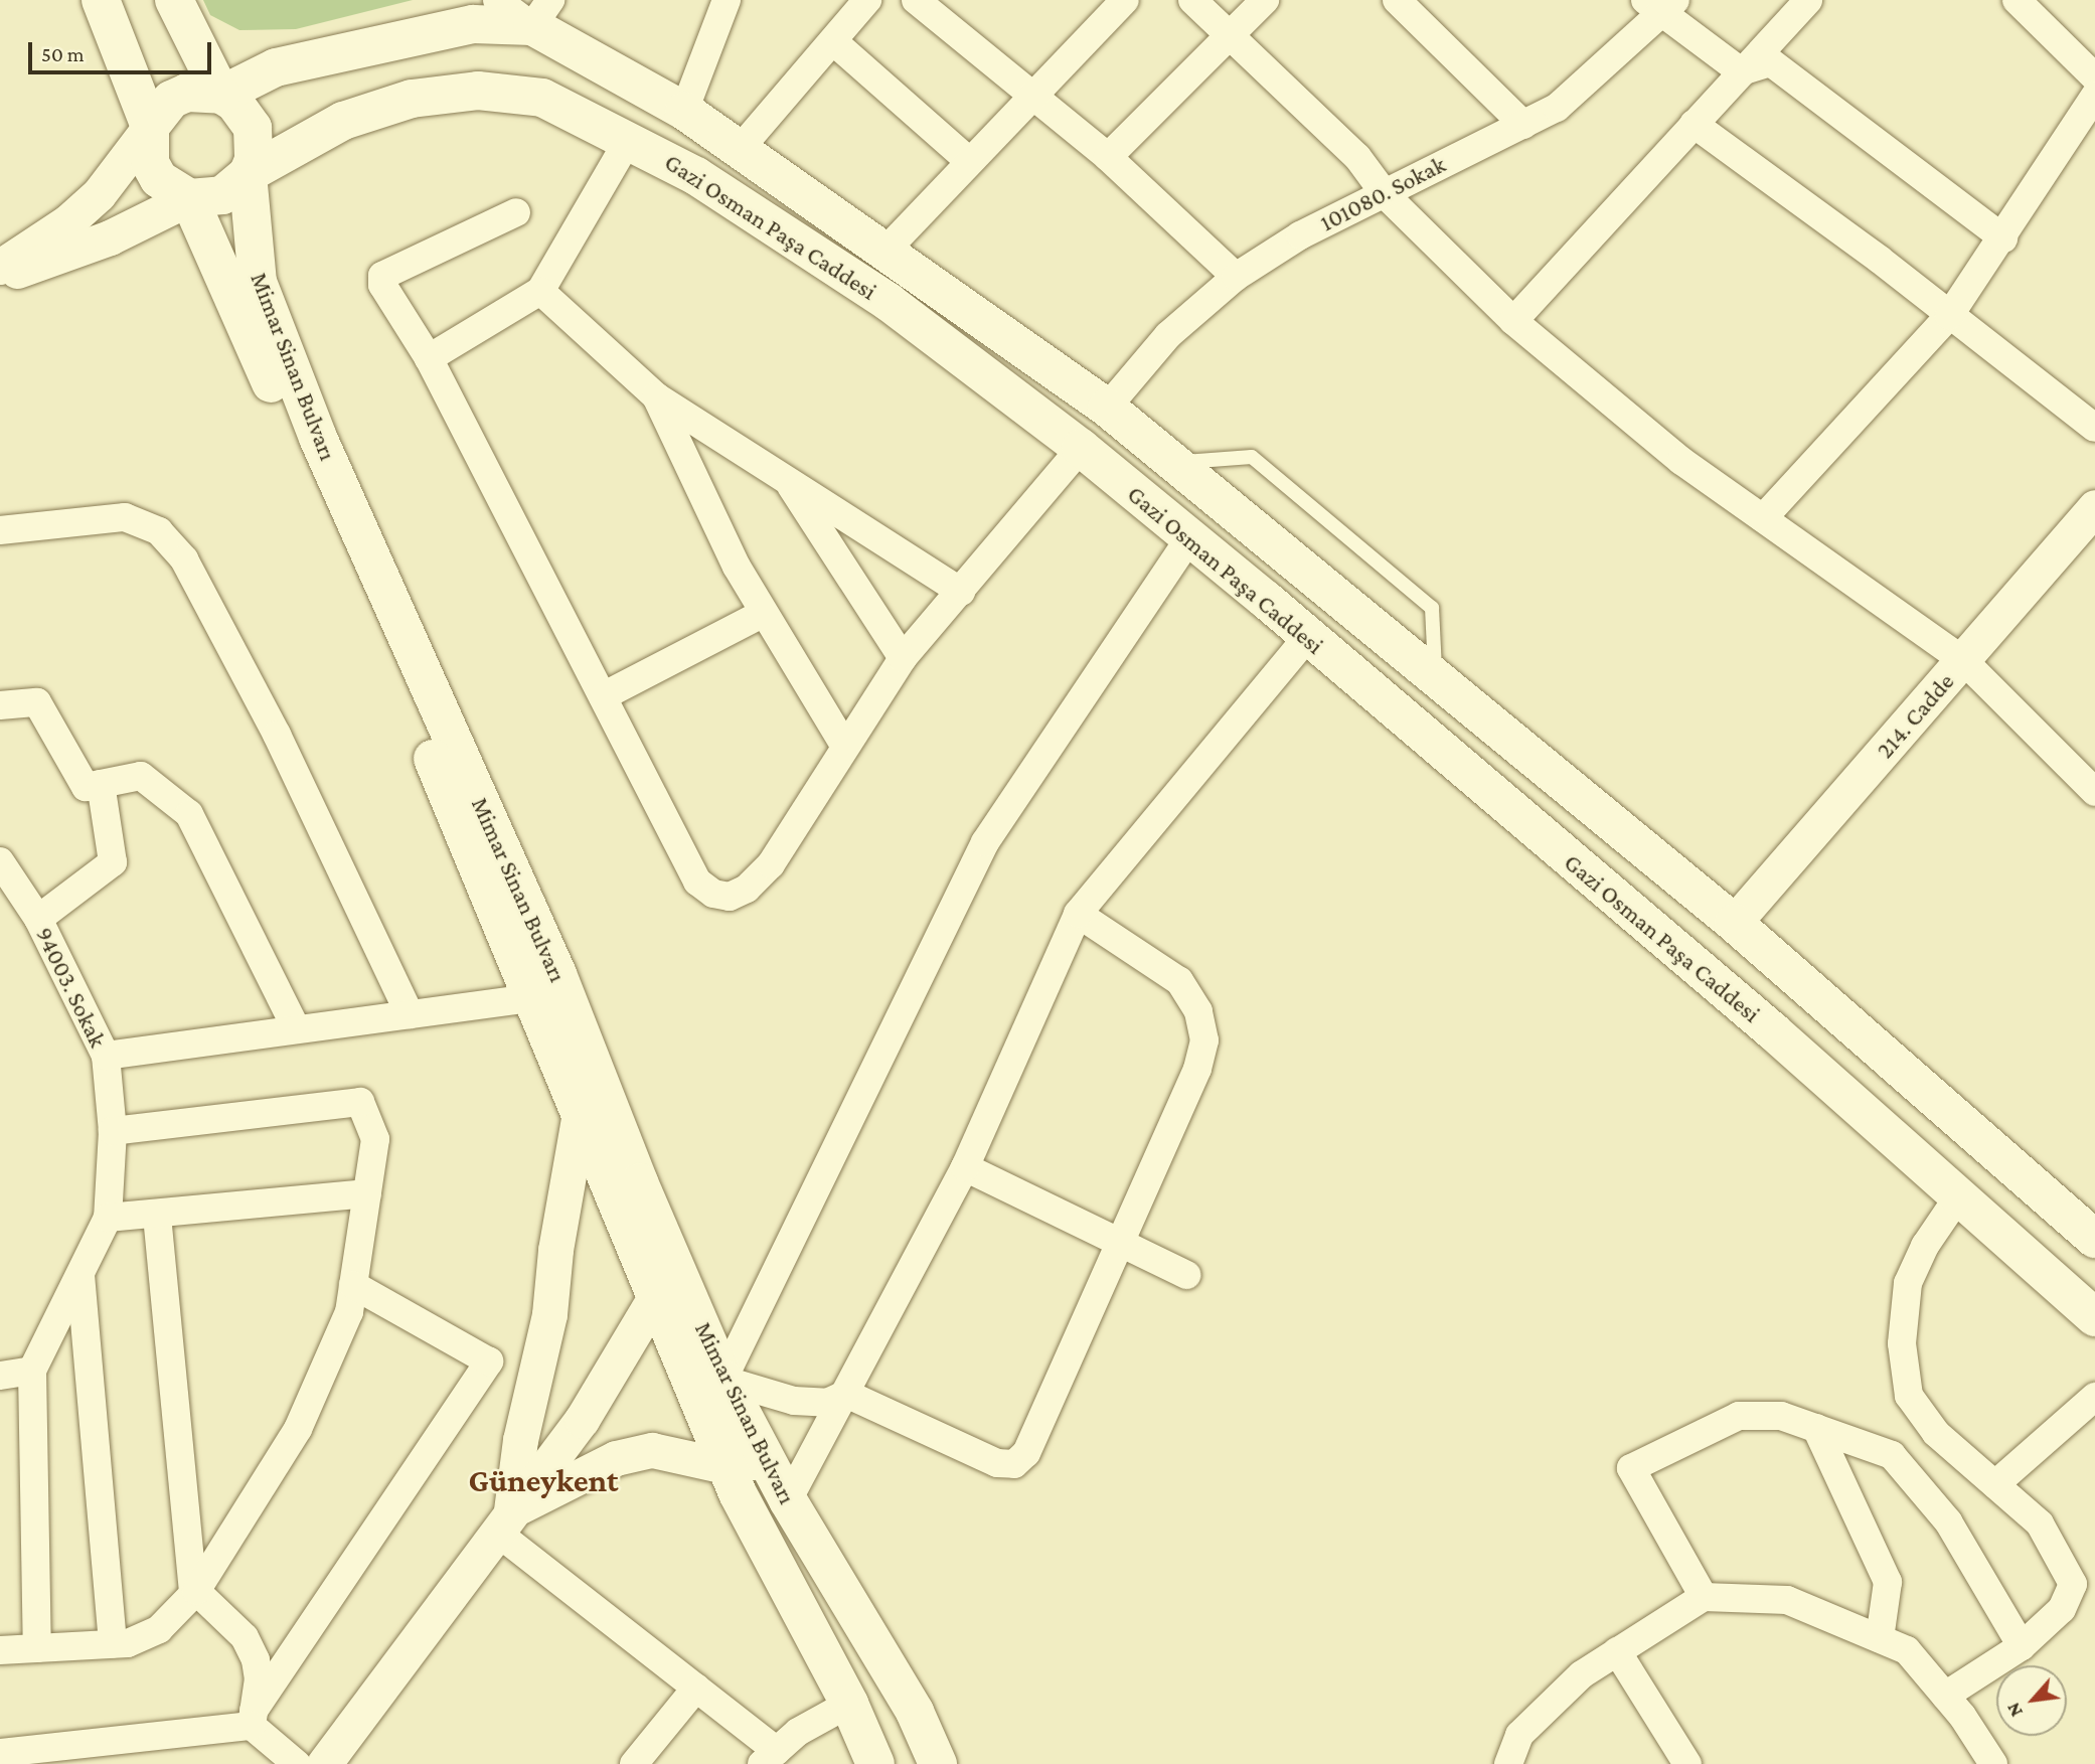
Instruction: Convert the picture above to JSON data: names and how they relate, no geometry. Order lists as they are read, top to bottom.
{
  "streets": {
    "main road": ["Gazi Osman Paşa Caddesi", "Mimar Sinan Bulvarı"],
    "street": ["101080. Sokak", "214. Cadde", "94003. Sokak"]
  },
  "crossings": [
    ["101080. Sokak", "Gazi Osman Paşa Caddesi"],
    ["Gazi Osman Paşa Caddesi", "Mimar Sinan Bulvarı"],
    ["Gazi Osman Paşa Caddesi", "214. Cadde"]
  ],
  "districts": ["Güneykent"],
  "scale_bar": "50 m",
  "north": "bottom left"
}
